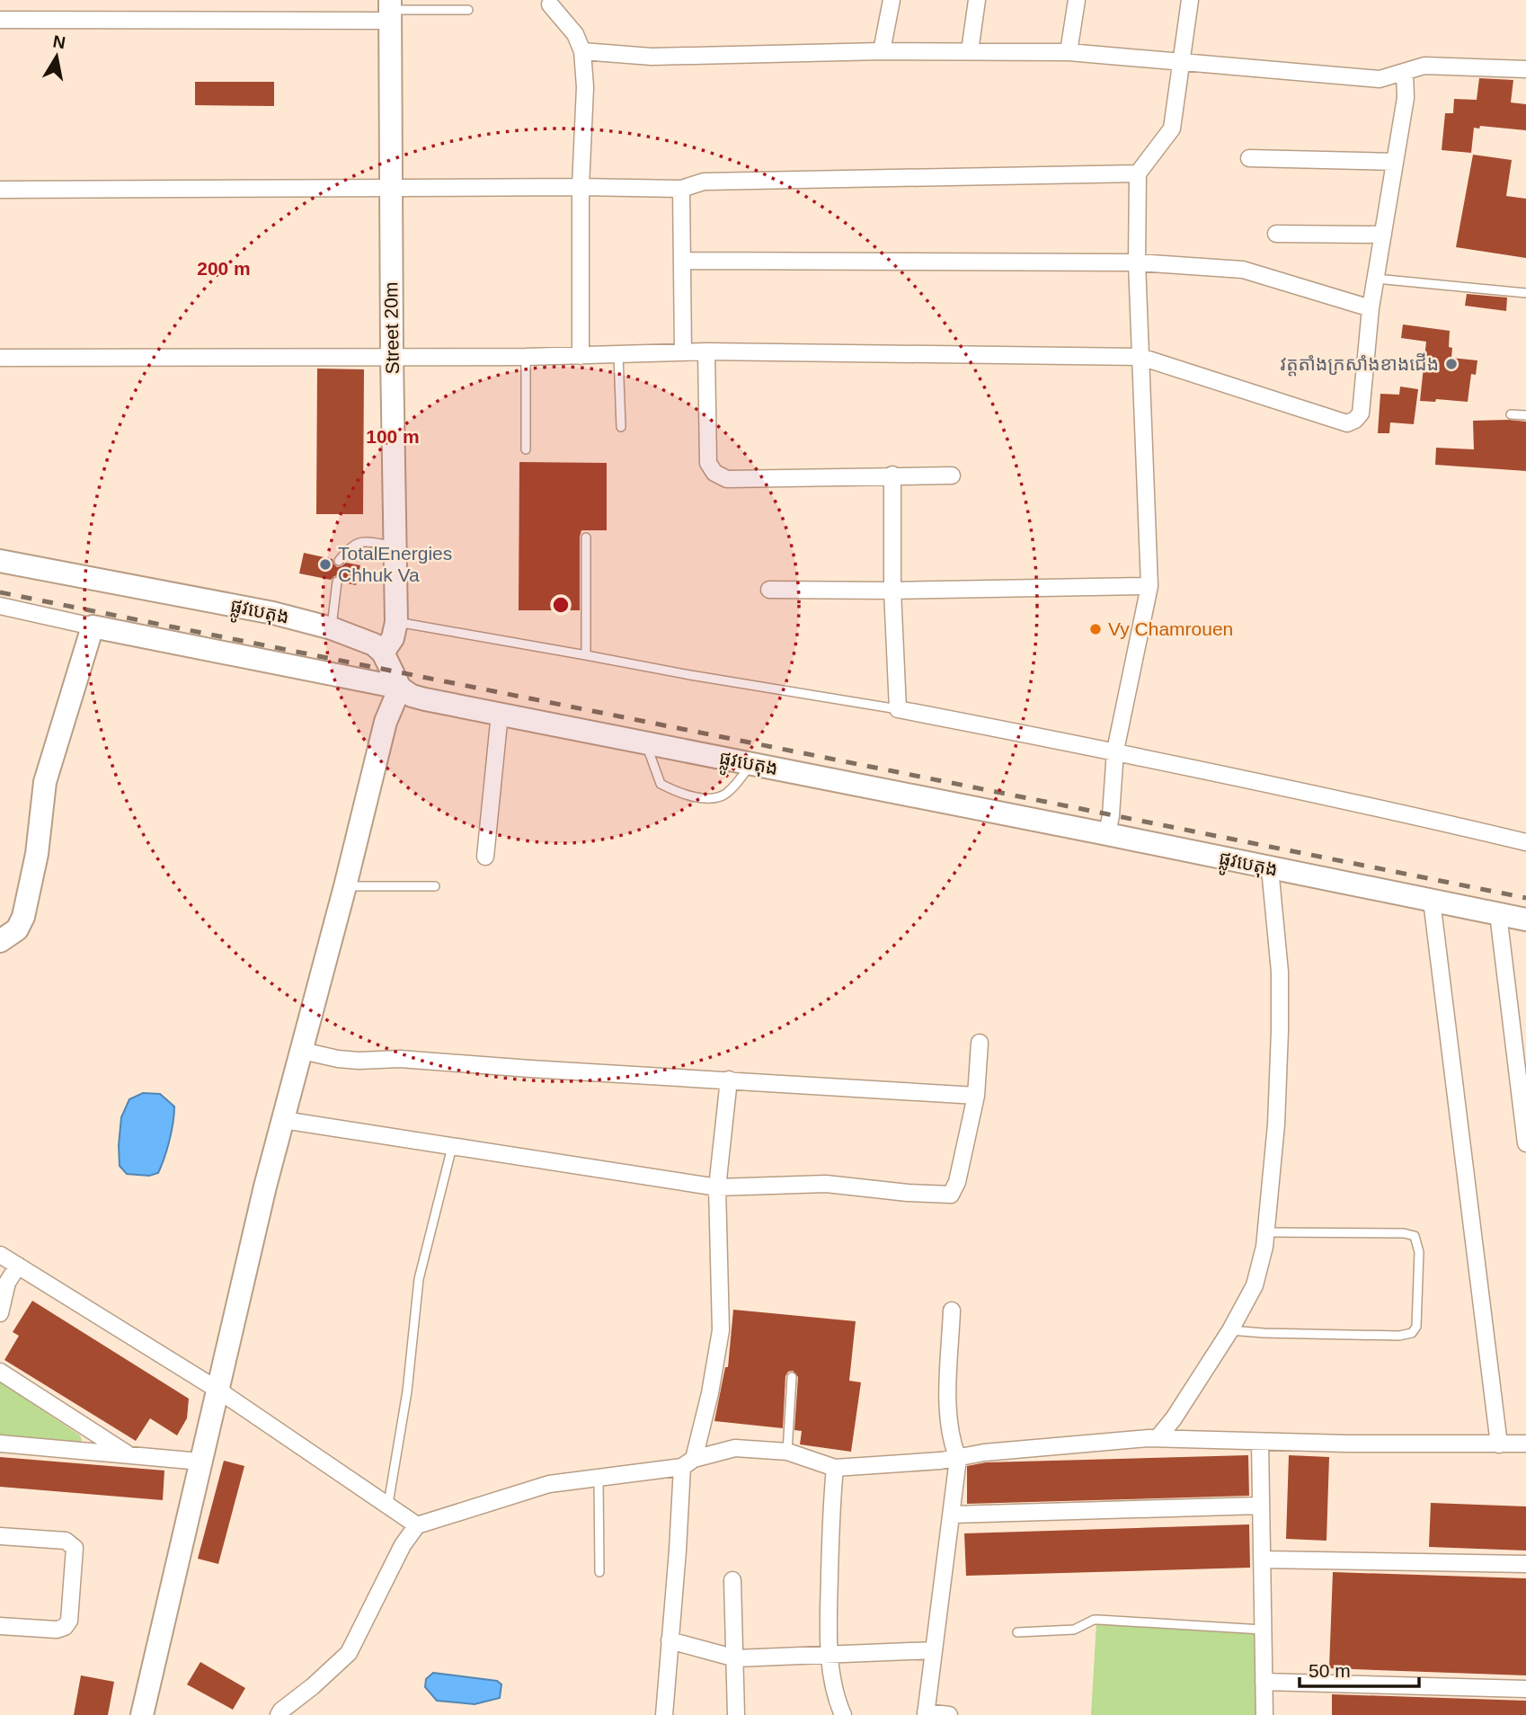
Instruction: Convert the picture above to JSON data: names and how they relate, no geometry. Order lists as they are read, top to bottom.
{
  "streets": {
    "street": ["Street 20m", "ផ្លូវបេតុង"]
  },
  "crossings": [
    ["Street 20m", "ផ្លូវបេតុង"]
  ],
  "places": ["វត្តតាំងក្រសាំងខាងជើង", "TotalEnergies Chhuk Va", "Vy Chamrouen"],
  "scale_bar": "50 m",
  "north": "top",
  "rings": ["200 m", "100 m"]
}
